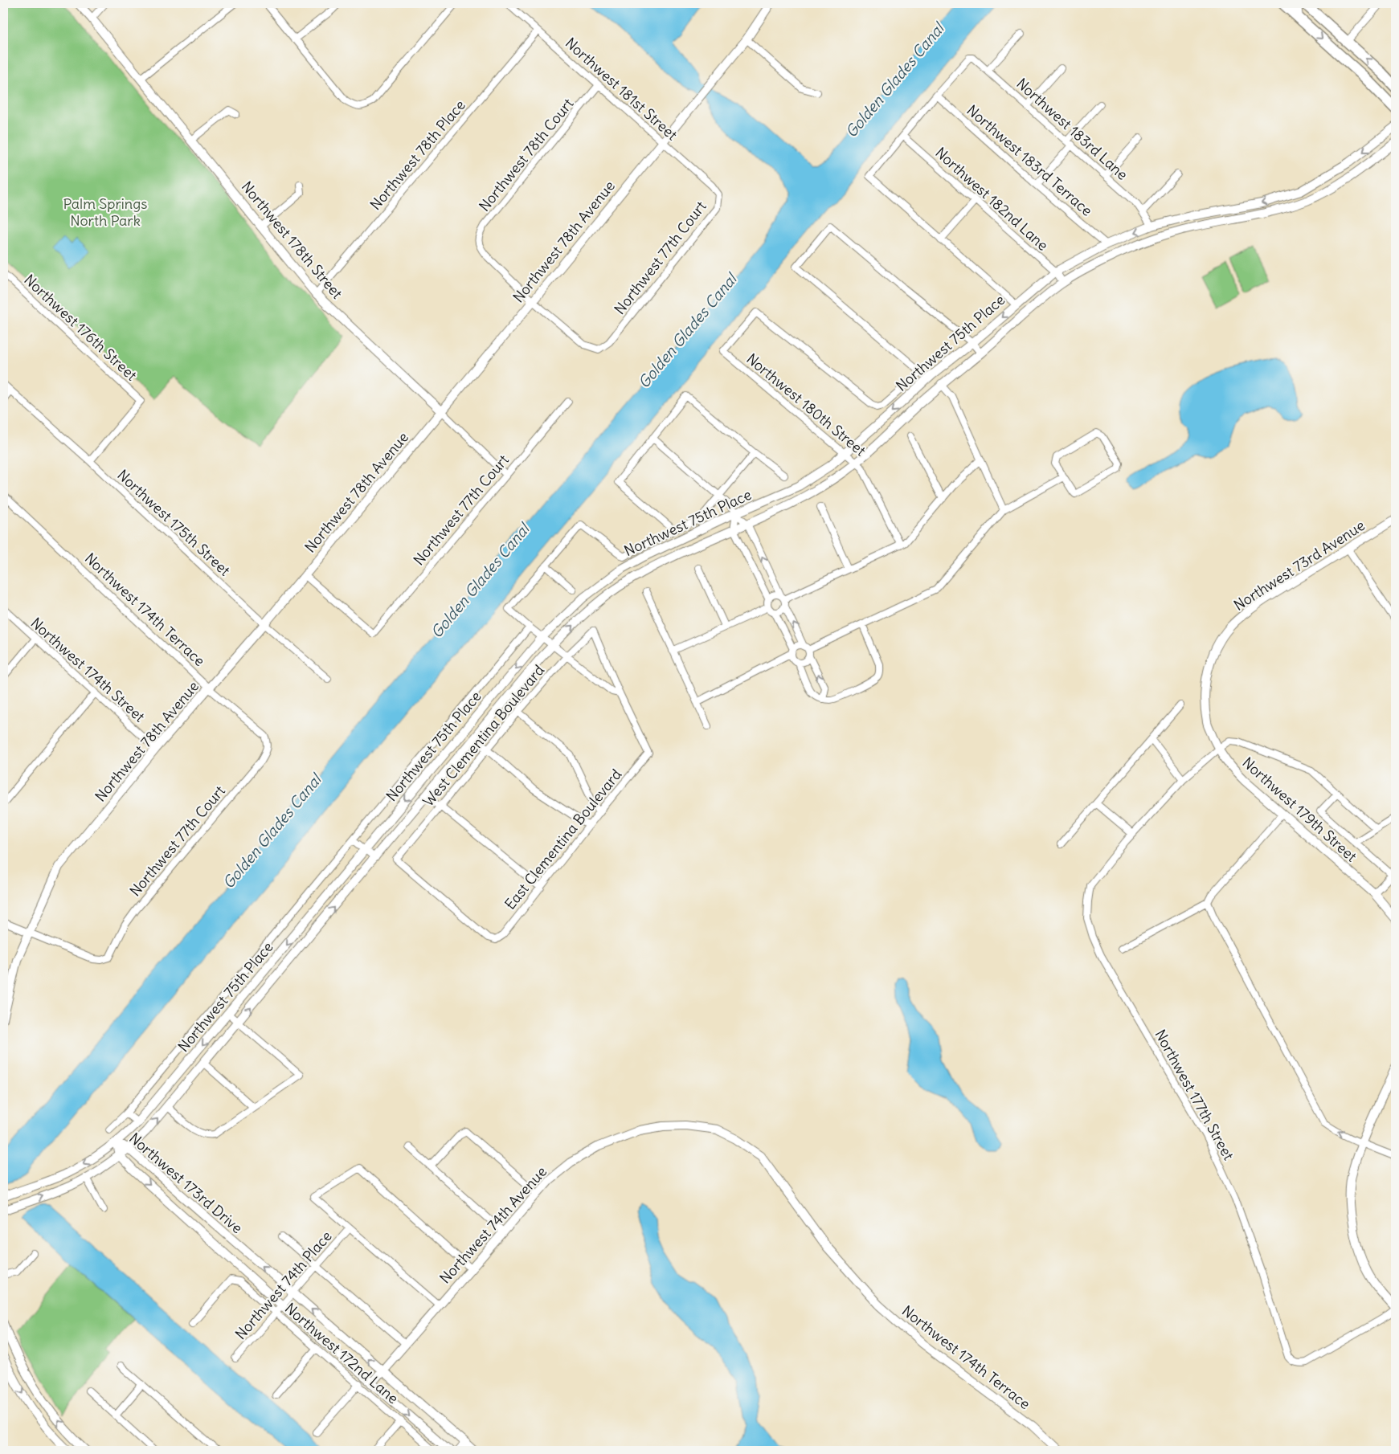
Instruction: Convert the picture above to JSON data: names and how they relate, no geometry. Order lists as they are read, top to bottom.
{
  "streets": {
    "street": [
      "Northwest 181st Street",
      "Northwest 183rd Lane",
      "Northwest 78th Place",
      "Northwest 78th Court",
      "Northwest 183rd Terrace",
      "Northwest 182nd Lane",
      "Northwest 178th Street",
      "Northwest 78th Avenue",
      "Northwest 77th Court",
      "Northwest 176th Street",
      "Northwest 75th Place",
      "Northwest 180th Street",
      "Northwest 175th Street",
      "Northwest 73rd Avenue",
      "Northwest 174th Terrace",
      "Northwest 174th Street",
      "West Clementina Boulevard",
      "Northwest 179th Street",
      "East Clementina Boulevard",
      "Northwest 177th Street",
      "Northwest 173rd Drive",
      "Northwest 74th Avenue",
      "Northwest 74th Place",
      "Northwest 172nd Lane"
    ]
  },
  "crossings": [
    ["Northwest 181st Street", "Northwest 78th Place"],
    ["Northwest 181st Street", "Northwest 78th Court"],
    ["Northwest 181st Street", "Northwest 78th Avenue"],
    ["Northwest 181st Street", "Northwest 77th Court"],
    ["Northwest 183rd Lane", "Northwest 183rd Terrace"],
    ["Northwest 183rd Lane", "Northwest 75th Place"],
    ["Northwest 78th Place", "Northwest 178th Street"],
    ["Northwest 78th Court", "Northwest 78th Avenue"],
    ["Northwest 78th Court", "Northwest 77th Court"],
    ["Northwest 183rd Terrace", "Northwest 75th Place"],
    ["Northwest 182nd Lane", "Northwest 75th Place"],
    ["Northwest 178th Street", "Northwest 78th Avenue"],
    ["Northwest 178th Street", "Northwest 77th Court"],
    ["Northwest 78th Avenue", "Northwest 77th Court"],
    ["Northwest 78th Avenue", "Northwest 175th Street"],
    ["Northwest 78th Avenue", "Northwest 174th Terrace"],
    ["Northwest 78th Avenue", "Northwest 174th Street"],
    ["Northwest 77th Court", "Northwest 174th Terrace"],
    ["Northwest 176th Street", "Northwest 175th Street"],
    ["Northwest 75th Place", "Northwest 180th Street"],
    ["Northwest 75th Place", "Northwest 173rd Drive"],
    ["Northwest 73rd Avenue", "Northwest 179th Street"],
    ["Northwest 174th Terrace", "Northwest 74th Avenue"],
    ["West Clementina Boulevard", "East Clementina Boulevard"],
    ["Northwest 179th Street", "Northwest 177th Street"],
    ["Northwest 173rd Drive", "Northwest 74th Avenue"],
    ["Northwest 173rd Drive", "Northwest 74th Place"],
    ["Northwest 74th Place", "Northwest 172nd Lane"]
  ],
  "water": ["Golden Glades Canal"],
  "parks": ["Palm Springs North Park"]
}
